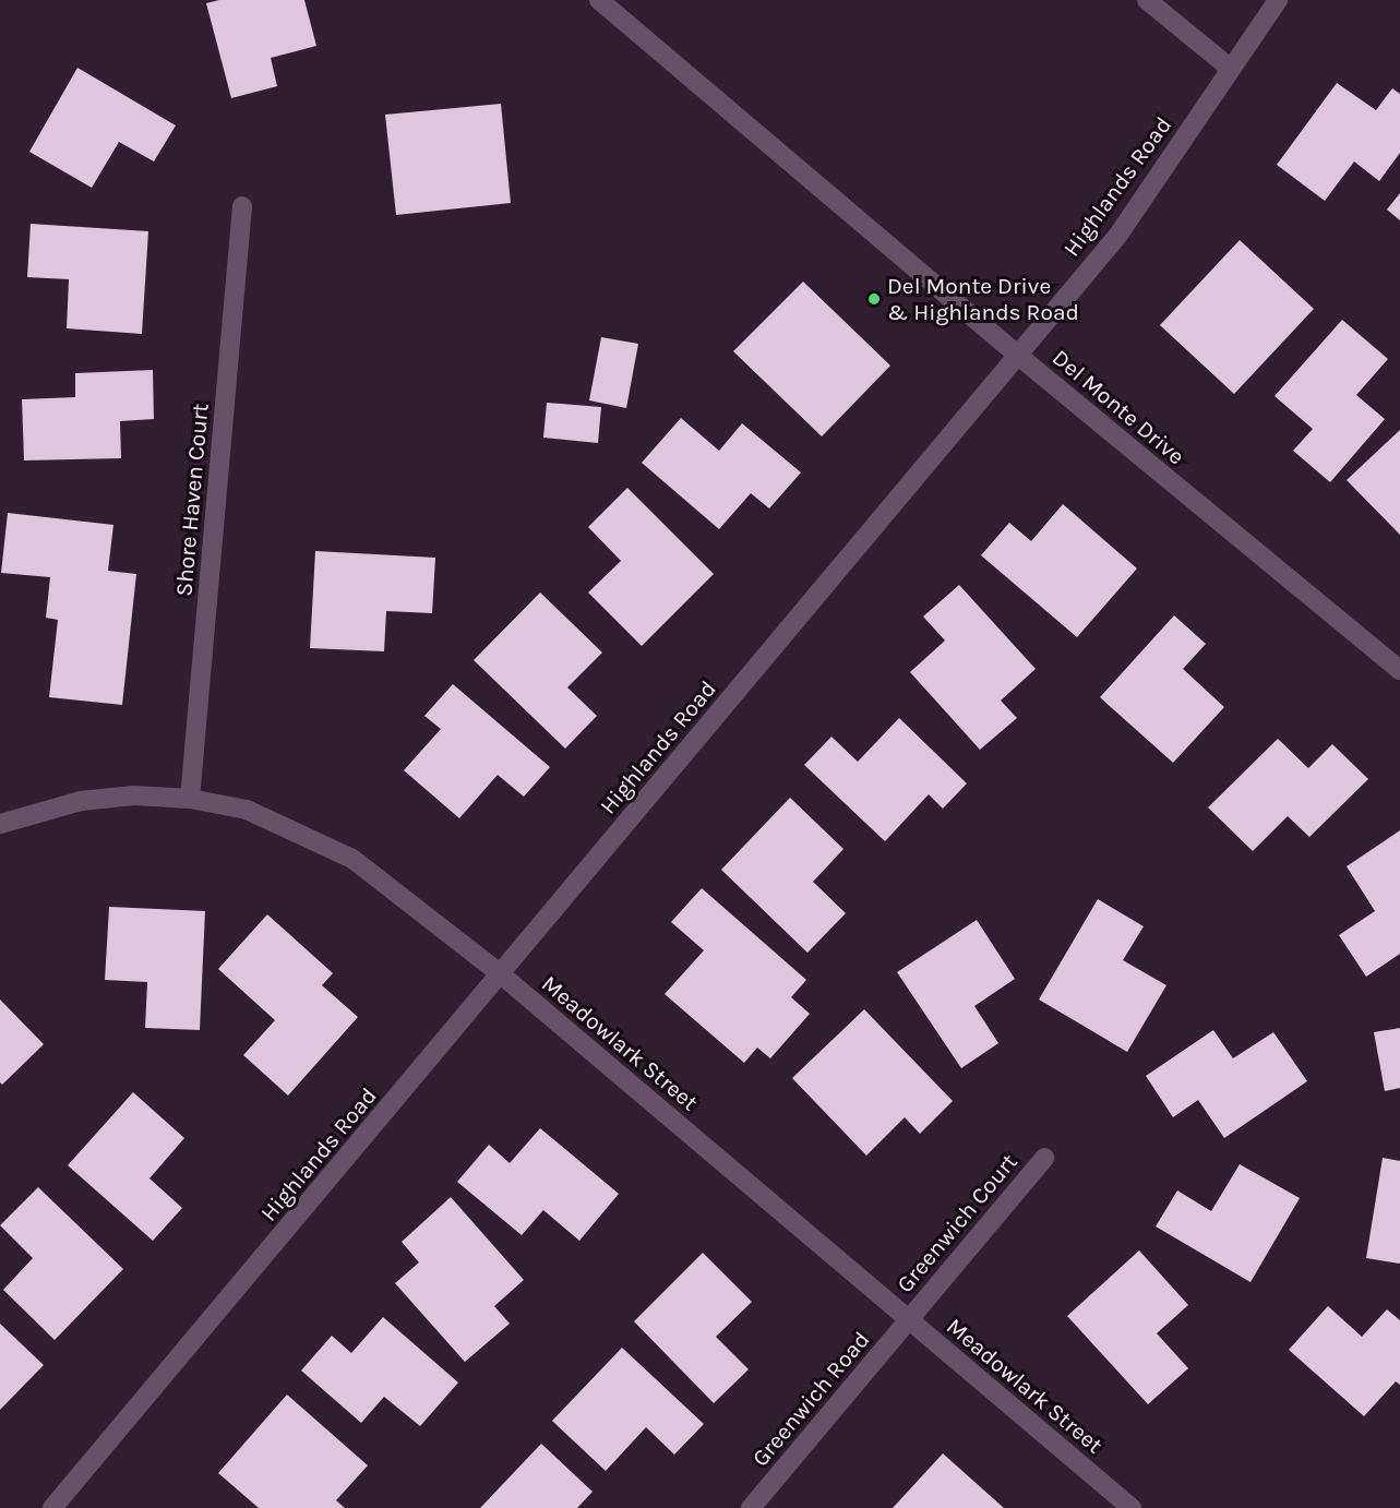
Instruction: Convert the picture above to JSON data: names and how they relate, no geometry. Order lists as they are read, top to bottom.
{
  "streets": {
    "street": [
      "Highlands Road",
      "Del Monte Drive",
      "Shore Haven Court",
      "Meadowlark Street",
      "Greenwich Court",
      "Greenwich Road"
    ]
  },
  "crossings": [
    ["Highlands Road", "Del Monte Drive"],
    ["Highlands Road", "Meadowlark Street"],
    ["Shore Haven Court", "Meadowlark Street"],
    ["Meadowlark Street", "Greenwich Court"],
    ["Meadowlark Street", "Greenwich Road"],
    ["Greenwich Court", "Greenwich Road"]
  ],
  "places": ["Del Monte Drive & Highlands Road"]
}
